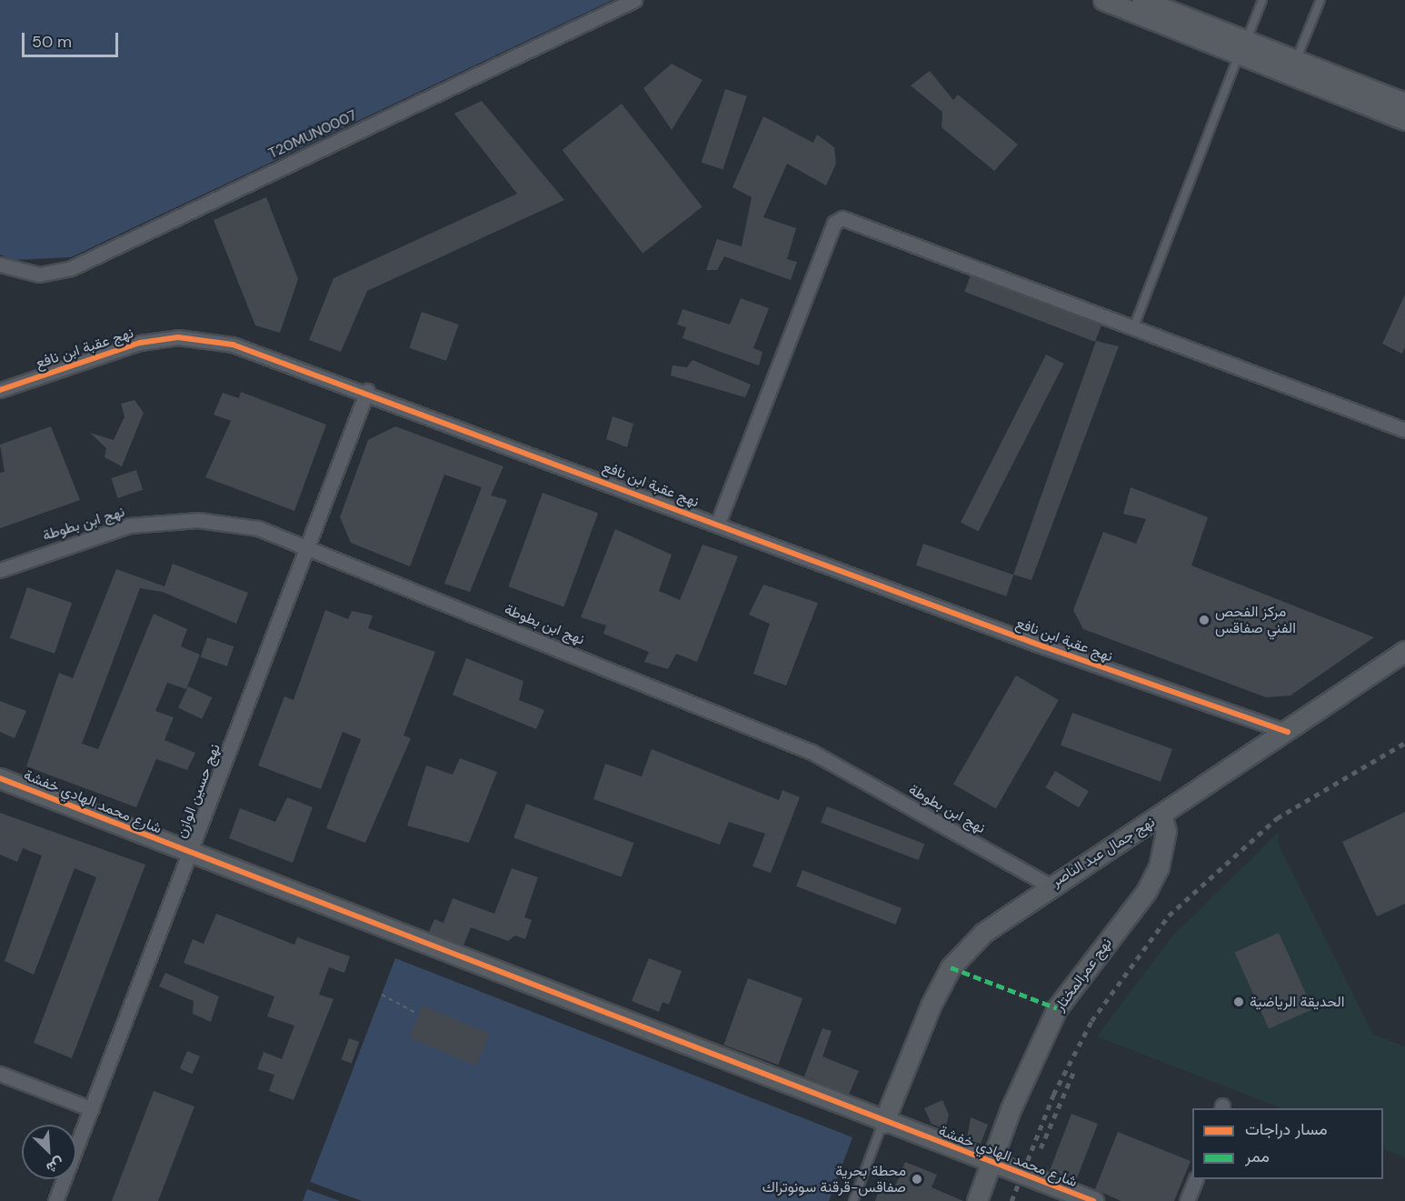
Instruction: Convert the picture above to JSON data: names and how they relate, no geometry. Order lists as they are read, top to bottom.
{
  "streets": {
    "street": [
      "T20MUN0007",
      "نهج عقبة ابن نافع",
      "نهج ابن بطوطة",
      "نهج حسين الوازن",
      "شارع محمد الهادي خفشة",
      "نهج جمال عبد الناصر",
      "نهج عمرالمختار"
    ]
  },
  "crossings": [
    ["نهج عقبة ابن نافع", "نهج حسين الوازن"],
    ["نهج عقبة ابن نافع", "نهج جمال عبد الناصر"],
    ["نهج ابن بطوطة", "نهج حسين الوازن"],
    ["نهج ابن بطوطة", "نهج جمال عبد الناصر"],
    ["نهج حسين الوازن", "شارع محمد الهادي خفشة"],
    ["شارع محمد الهادي خفشة", "نهج جمال عبد الناصر"],
    ["شارع محمد الهادي خفشة", "نهج عمرالمختار"],
    ["نهج جمال عبد الناصر", "نهج عمرالمختار"]
  ],
  "places": ["مركز الفحص الفني صفاقس", "الحديقة الرياضية", "محطة بحرية صفاقس-قرقنة سونوتراك"],
  "legend": ["مسار دراجات", "ممر"],
  "scale_bar": "50 m",
  "north": "bottom right"
}
